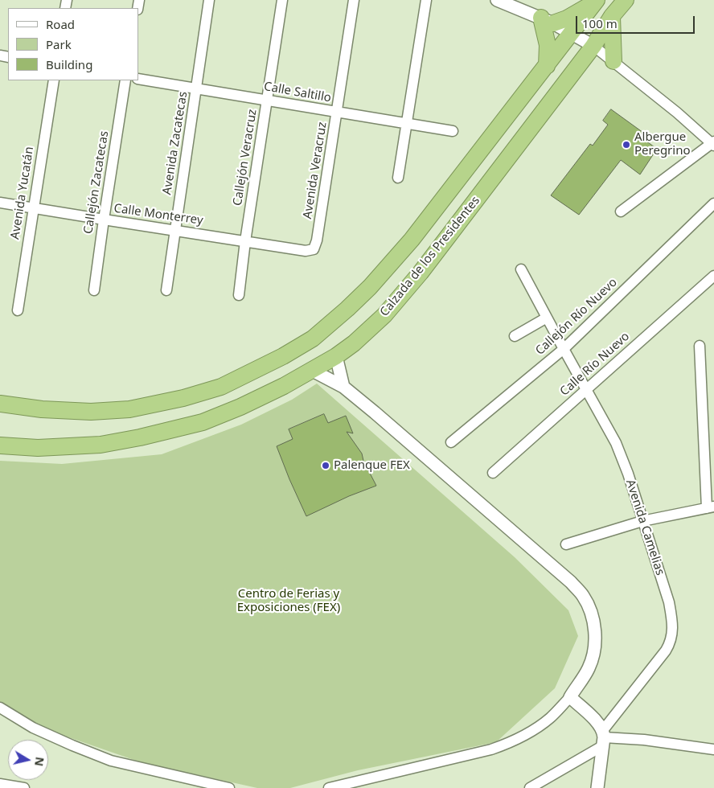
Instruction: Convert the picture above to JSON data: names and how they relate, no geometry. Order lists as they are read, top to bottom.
{
  "streets": {
    "highway": ["Calzada de los Presidentes"],
    "street": [
      "Calle Saltillo",
      "Avenida Zacatecas",
      "Callejón Veracruz",
      "Avenida Veracruz",
      "Callejón Zacatecas",
      "Avenida Yucatán",
      "Calle Monterrey",
      "Callejón Río Nuevo",
      "Calle Río Nuevo",
      "Avenida Camelias"
    ]
  },
  "crossings": [
    ["Calle Saltillo", "Avenida Zacatecas"],
    ["Calle Saltillo", "Callejón Veracruz"],
    ["Calle Saltillo", "Avenida Veracruz"],
    ["Avenida Zacatecas", "Calle Monterrey"],
    ["Callejón Veracruz", "Calle Monterrey"],
    ["Avenida Veracruz", "Calle Monterrey"],
    ["Callejón Zacatecas", "Calle Monterrey"],
    ["Avenida Yucatán", "Calle Monterrey"],
    ["Callejón Río Nuevo", "Avenida Camelias"],
    ["Calle Río Nuevo", "Avenida Camelias"]
  ],
  "parks": ["Centro de Ferias y Exposiciones (FEX)"],
  "places": ["Albergue Peregrino", "Palenque FEX"],
  "legend": ["Road", "Park", "Building"],
  "scale_bar": "100 m",
  "north": "right"
}
